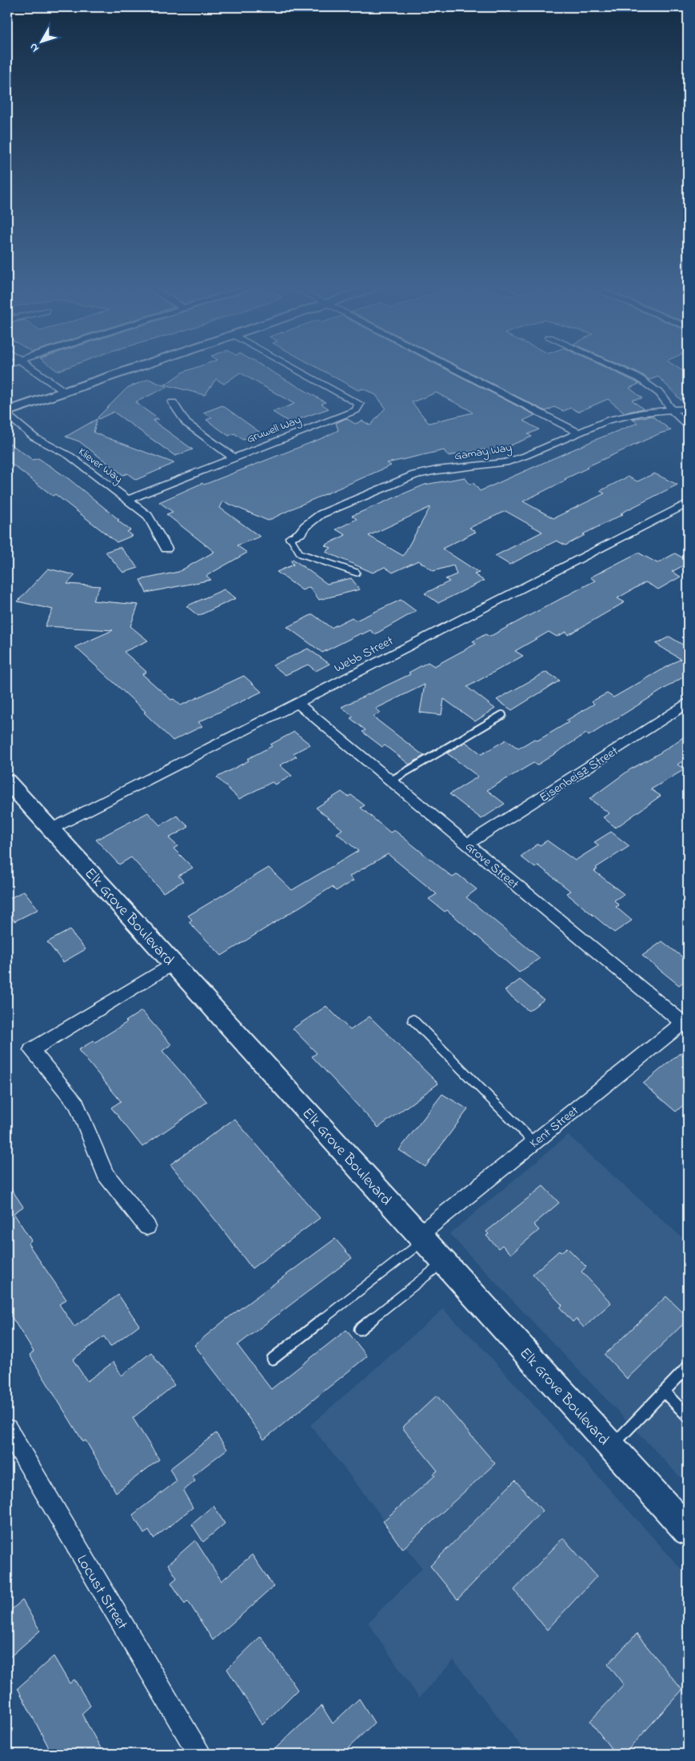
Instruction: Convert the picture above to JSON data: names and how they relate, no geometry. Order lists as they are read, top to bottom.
{
  "streets": {
    "main road": ["Elk Grove Boulevard"],
    "street": [
      "Gruwell Way",
      "Gamay Way",
      "Kliever Way",
      "Webb Street",
      "Eisenbeisz Street",
      "Grove Street",
      "Kent Street",
      "Locust Street"
    ]
  },
  "crossings": [
    ["Gruwell Way", "Kliever Way"],
    ["Webb Street", "Grove Street"],
    ["Webb Street", "Elk Grove Boulevard"],
    ["Eisenbeisz Street", "Grove Street"],
    ["Grove Street", "Kent Street"],
    ["Elk Grove Boulevard", "Kent Street"]
  ],
  "north": "bottom left"
}
